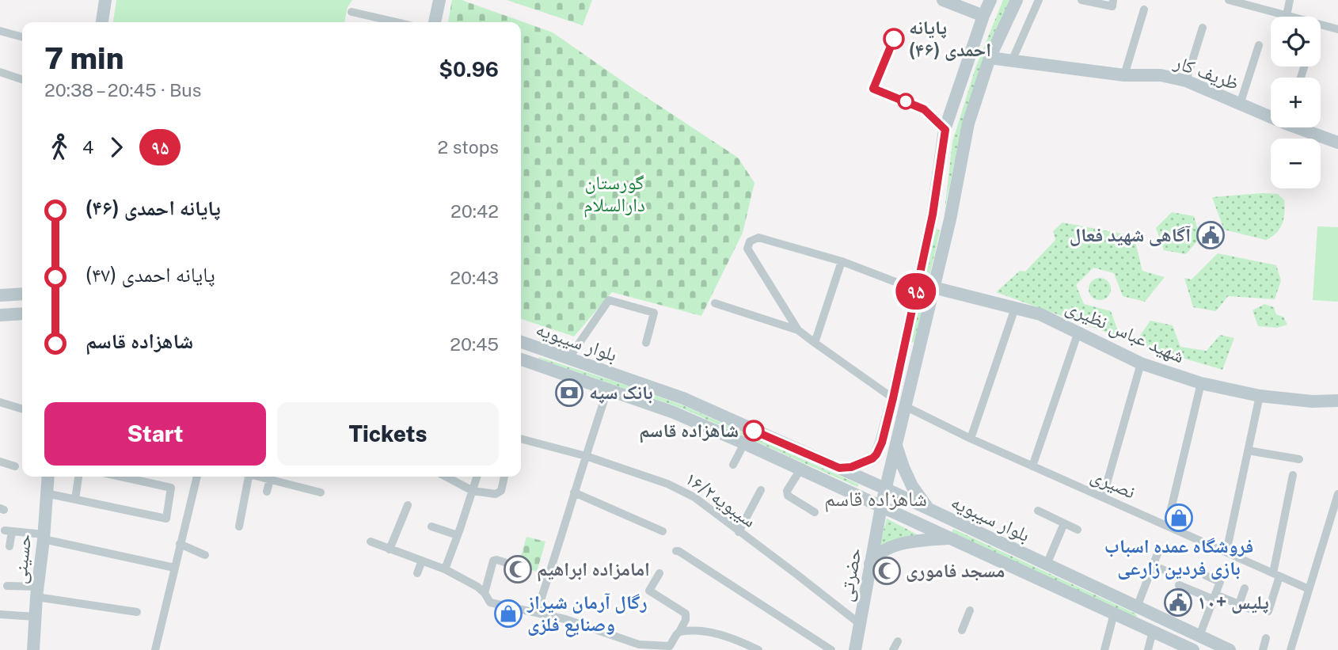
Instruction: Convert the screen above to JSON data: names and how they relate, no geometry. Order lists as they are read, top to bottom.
{
  "streets": {
    "main road": [
      "ظریف کار",
      "شهید عباس نظیری",
      "بلوار سیبویه",
      "حسینی",
      "حضرتی"
    ],
    "street": ["نصیری", "سیبویه۱۶/۲"]
  },
  "crossings": [
    ["ظریف کار", "حضرتی"],
    ["شهید عباس نظیری", "حضرتی"],
    ["بلوار سیبویه", "حضرتی"],
    ["نصیری", "حضرتی"],
    ["سیبویه۱۶/۲", "حضرتی"]
  ],
  "districts": ["شاهزاده قاسم"],
  "parks": ["گورستان دارالسلام"],
  "places": {
    "other": ["پایانه احمدی (۴۶)", "شاهزاده قاسم"],
    "public building": ["آگاهی شهید فعال", "پلیس +۱۰"],
    "bank": ["بانک سپه"],
    "shop": ["فروشگاه عمده اسباب بازی فردین زارعی", "رگال آرمان شیراز وصنایع فلزی"],
    "mosque": ["امامزاده ابراهیم", "مسجد فاموری"]
  },
  "lines": ["bus line ۹۵"],
  "page": {
    "on_map": "۹۵",
    "map_buttons": ["+", "−"],
    "heading": ["7 min", "20:38 – 20:45 · Bus", "$0.96"],
    "legs": ["4", "۹۵", "2 stops"],
    "list": [
      {
        "name": "پایانه احمدی (۴۶)",
        "value": "20:42"
      },
      {
        "name": "پایانه احمدی (۴۷)",
        "value": "20:43"
      },
      {
        "name": "شاهزاده قاسم",
        "value": "20:45"
      }
    ],
    "buttons": ["Start", "Tickets"]
  }
}
